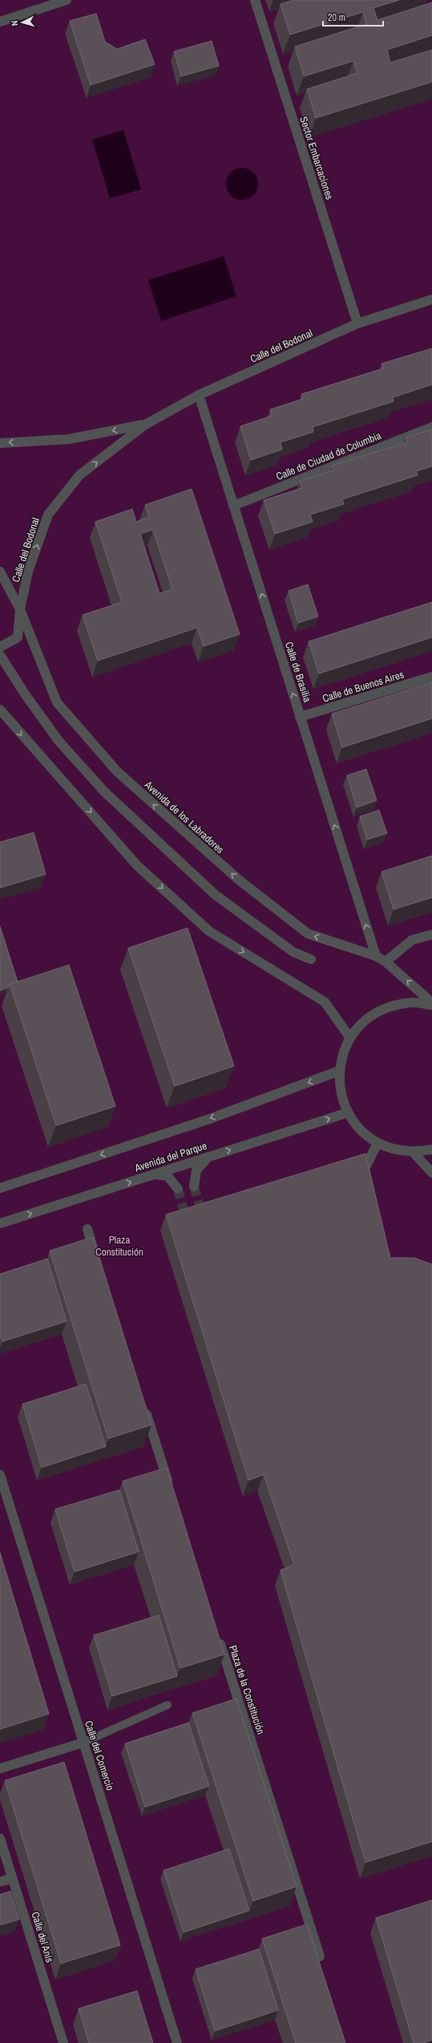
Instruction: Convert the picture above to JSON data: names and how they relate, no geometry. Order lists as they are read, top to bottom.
{
  "streets": {
    "street": [
      "Sector Embarcaciones",
      "Calle del Bodonal",
      "Calle de Ciudad de Columbia",
      "Calle de Brasilia",
      "Calle de Buenos Aires",
      "Avenida de los Labradores",
      "Avenida del Parque",
      "Plaza de la Constitución",
      "Calle del Comercio",
      "Calle del Anís"
    ]
  },
  "crossings": [
    ["Sector Embarcaciones", "Calle del Bodonal"],
    ["Calle del Bodonal", "Calle de Brasilia"],
    ["Calle del Bodonal", "Avenida de los Labradores"],
    ["Calle de Ciudad de Columbia", "Calle de Brasilia"],
    ["Calle de Brasilia", "Calle de Buenos Aires"],
    ["Calle de Brasilia", "Avenida de los Labradores"]
  ],
  "one_way": ["Calle de Brasilia"],
  "parks": ["Plaza Constitución"],
  "scale_bar": "20 m",
  "north": "left"
}
